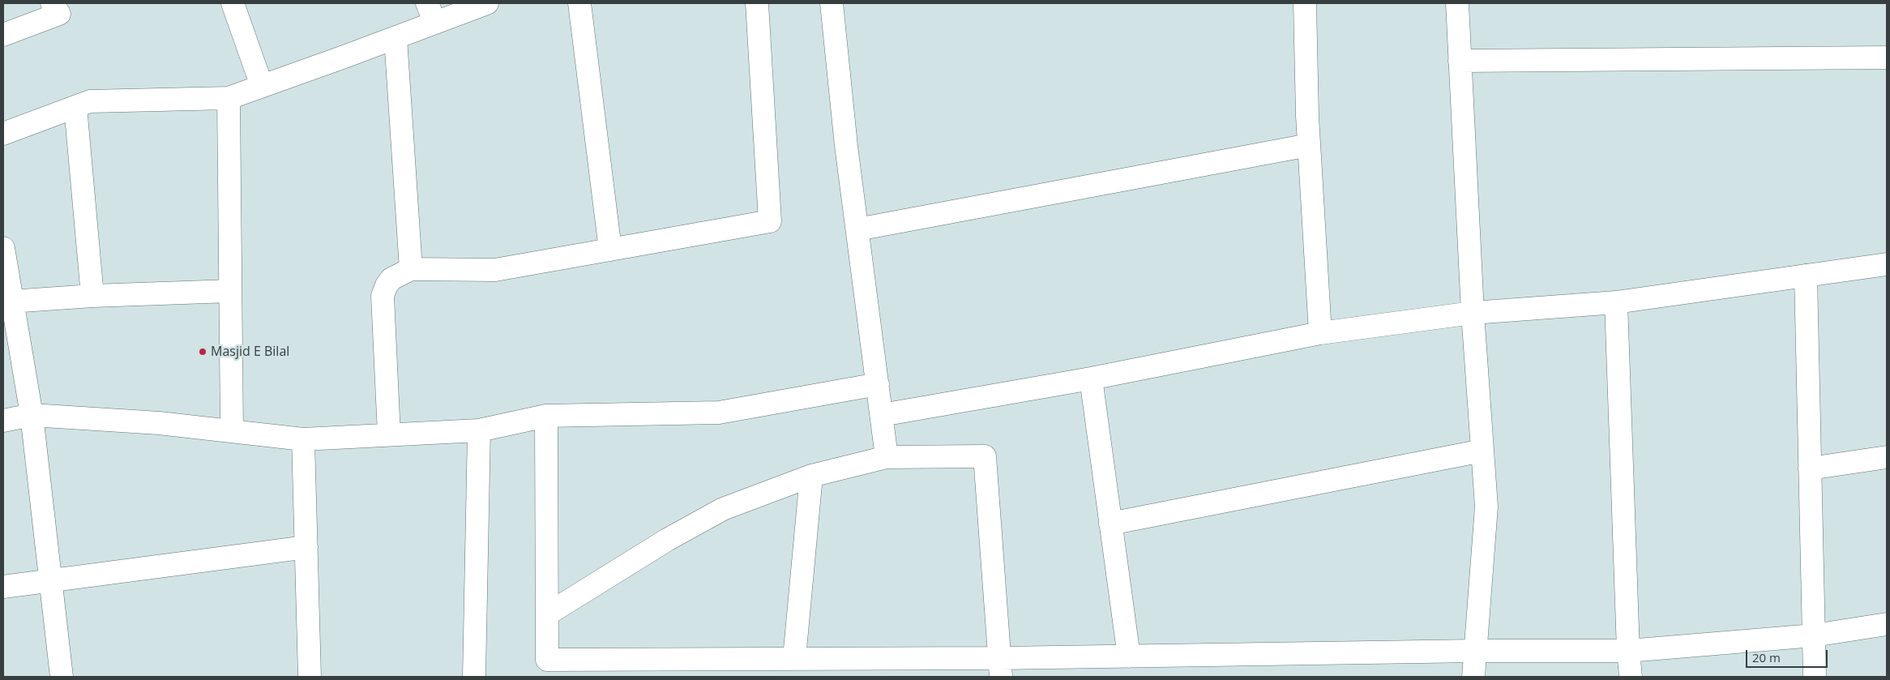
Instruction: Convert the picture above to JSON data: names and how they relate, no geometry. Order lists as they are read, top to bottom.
{
  "places": ["Masjid E Bilal"],
  "scale_bar": "20 m"
}
